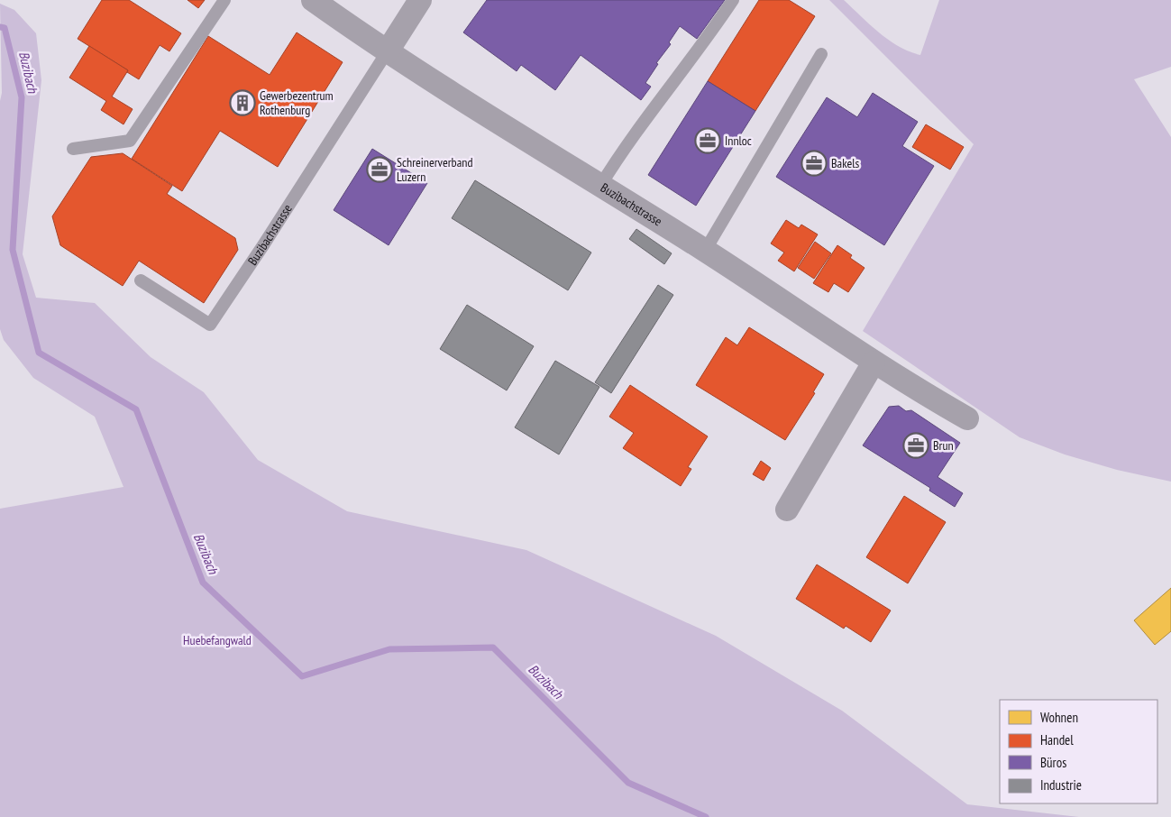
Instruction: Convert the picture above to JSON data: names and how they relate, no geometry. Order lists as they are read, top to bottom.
{
  "streets": {
    "street": ["Buzibachstrasse"]
  },
  "water": ["Buzibach"],
  "parks": ["Huebefangwald"],
  "places": {
    "building": ["Gewerbezentrum Rothenburg"],
    "office": [
      "Innloc",
      "Bakels",
      "Schreinerverband Luzern",
      "Brun"
    ]
  },
  "legend": [
    "Wohnen",
    "Handel",
    "Büros",
    "Industrie"
  ]
}
